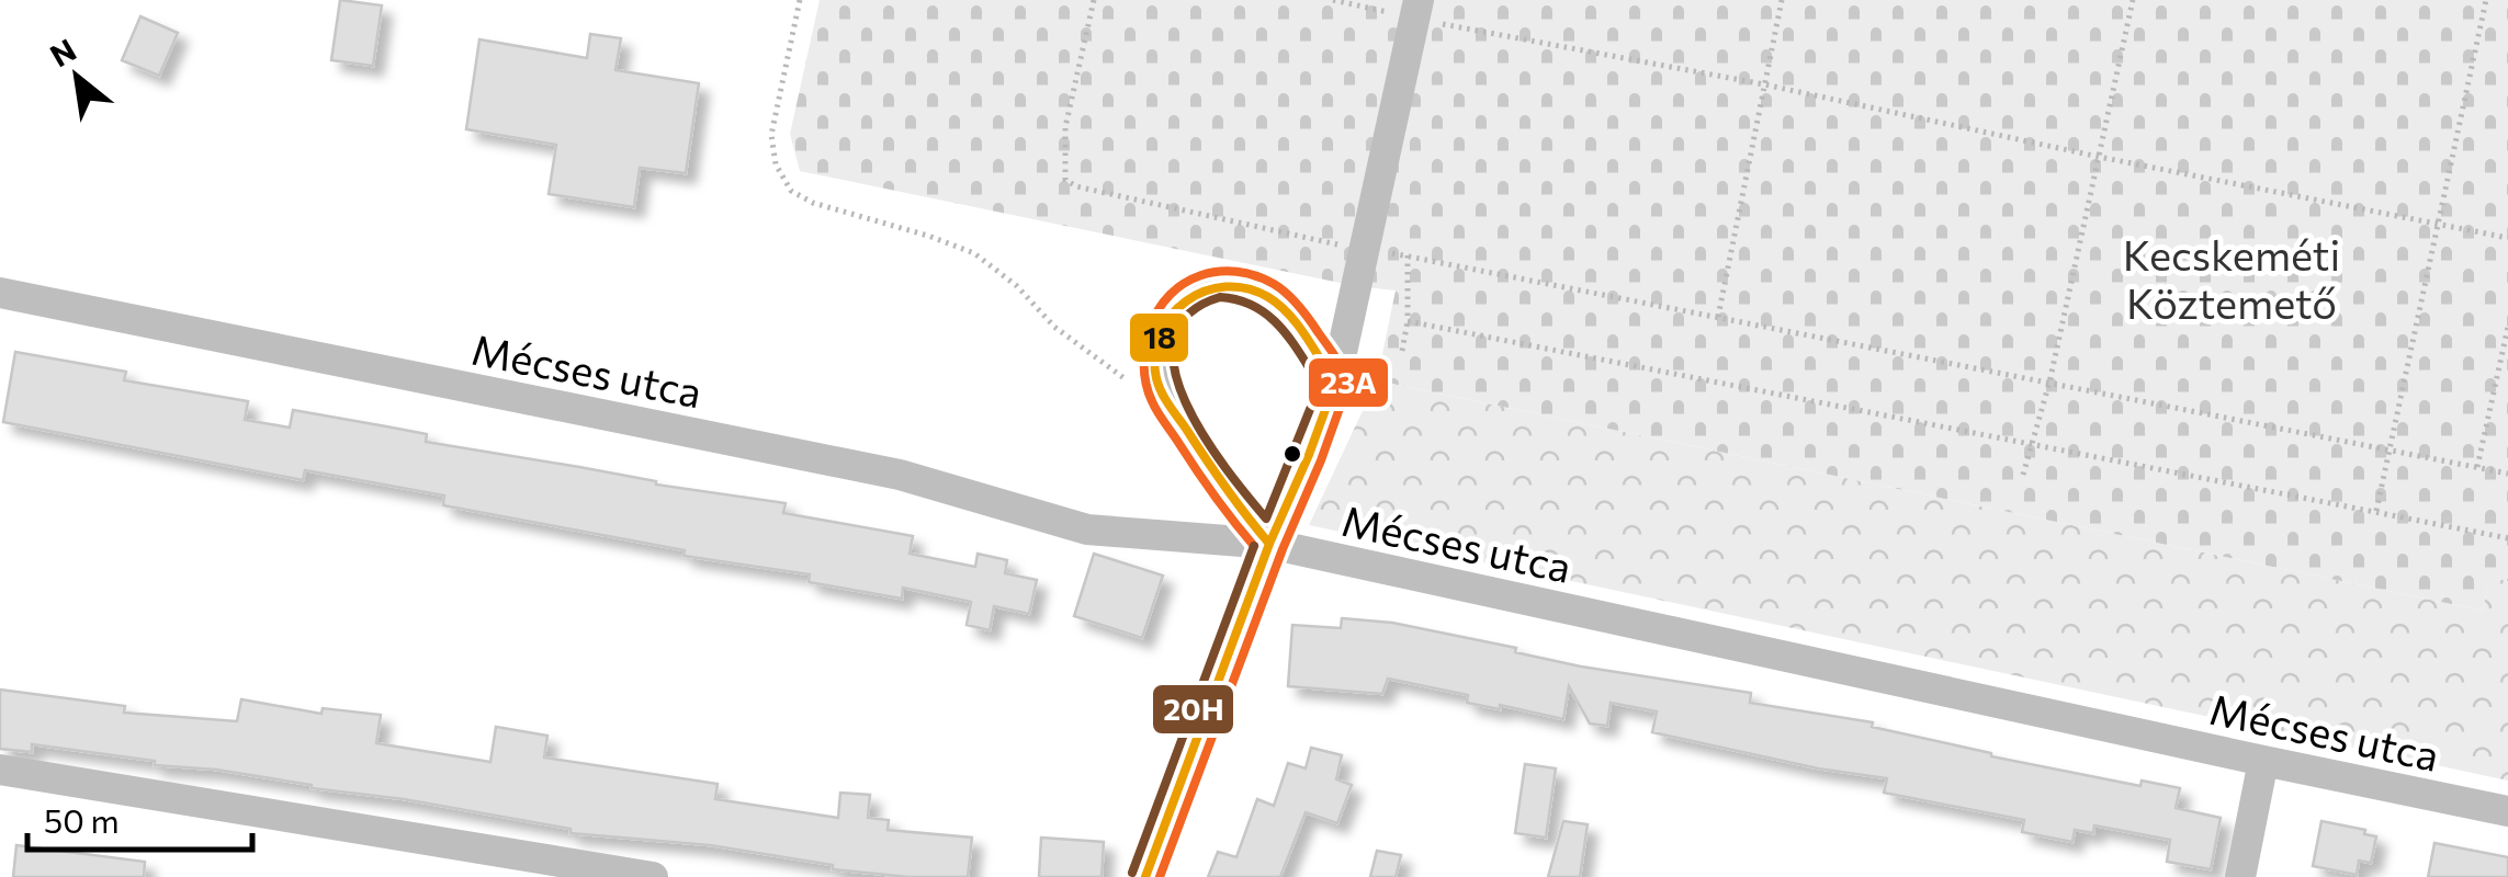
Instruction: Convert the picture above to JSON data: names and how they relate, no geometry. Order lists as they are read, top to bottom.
{
  "streets": {
    "street": ["Mécses utca"]
  },
  "parks": ["Kecskeméti Köztemető"],
  "lines": ["transit line 23A", "transit line 18", "transit line 20H"],
  "scale_bar": "50 m",
  "north": "top left"
}
